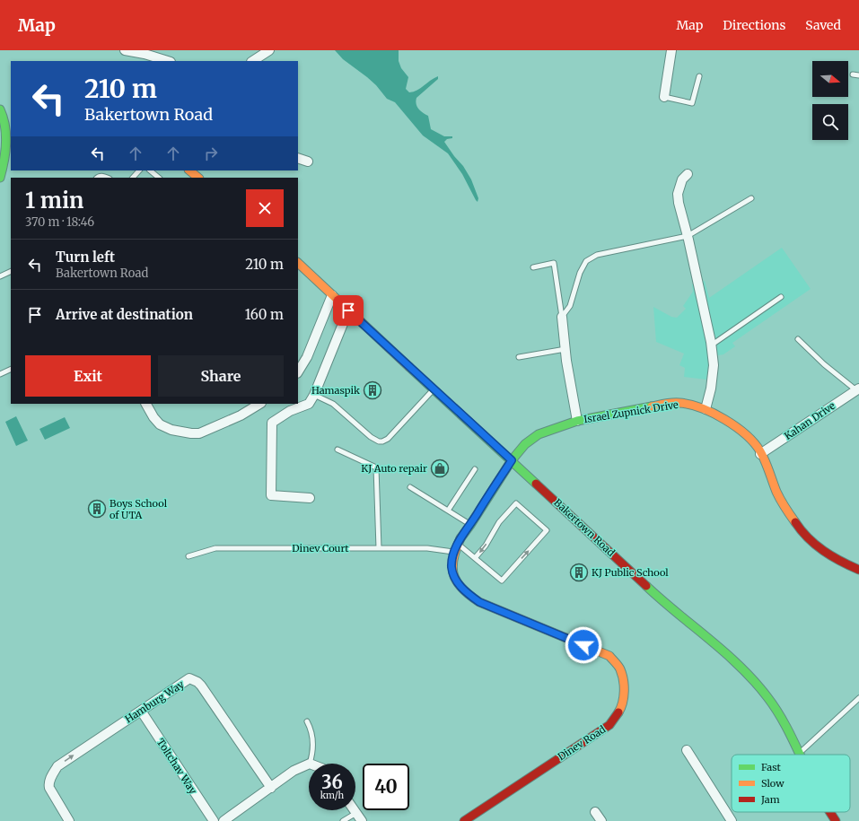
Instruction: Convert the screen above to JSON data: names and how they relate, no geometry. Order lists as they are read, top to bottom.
{
  "streets": {
    "street": [
      "Israel Zupnick Drive",
      "Kahan Drive",
      "Bakertown Road",
      "Hamburg Way",
      "Dinev Road",
      "Toltchav Way"
    ],
    "lane": ["Dinev Court"]
  },
  "crossings": [
    ["Israel Zupnick Drive", "Kahan Drive"],
    ["Israel Zupnick Drive", "Bakertown Road"],
    ["Israel Zupnick Drive", "Dinev Road"],
    ["Bakertown Road", "Dinev Road"],
    ["Dinev Court", "Dinev Road"],
    ["Hamburg Way", "Toltchav Way"]
  ],
  "one_way": ["Hamburg Way"],
  "places": {
    "building": ["Hamaspik", "Boys School of UTA", "KJ Public School"],
    "shop": ["KJ Auto repair"]
  },
  "legend": ["Fast", "Slow", "Jam"],
  "north": "right",
  "page": {
    "header": "Map",
    "nav": ["Map", "Directions", "Saved"],
    "turn": ["210 m", "Bakertown Road"],
    "heading": ["1 min", "370 m · 18:46"],
    "list": [
      {
        "name": "Turn left",
        "note": "Bakertown Road",
        "value": "210 m"
      },
      {
        "name": "Arrive at destination",
        "value": "160 m"
      }
    ],
    "buttons": ["Exit", "Share"],
    "speed": "36 km/h",
    "limit": "40"
  }
}
